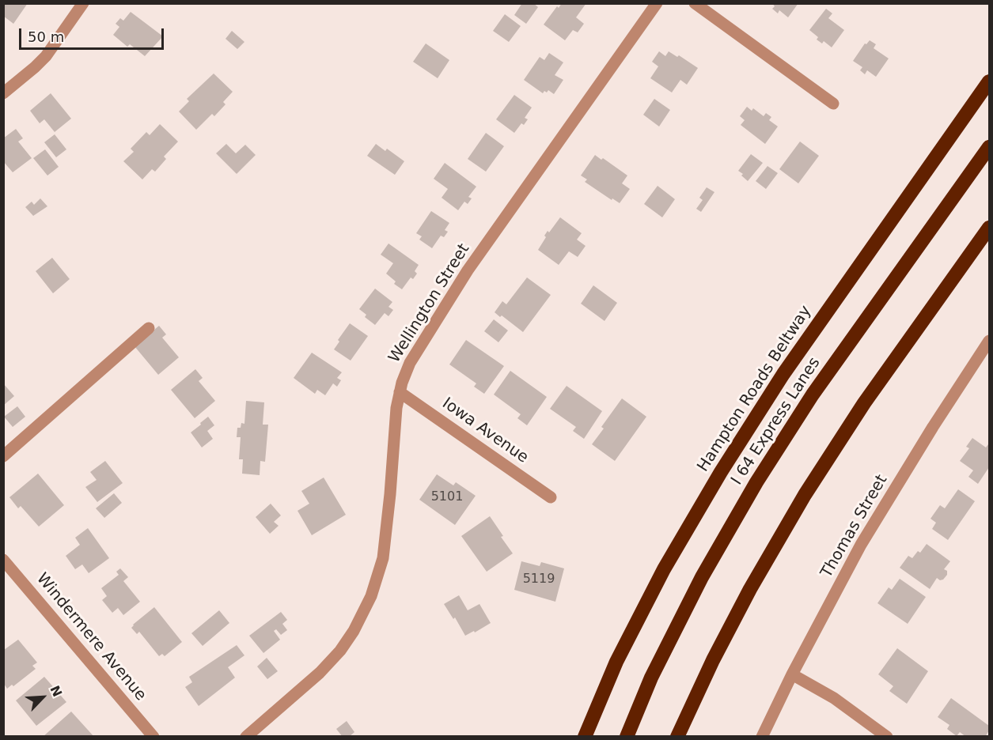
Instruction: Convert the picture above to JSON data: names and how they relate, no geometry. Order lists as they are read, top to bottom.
{
  "streets": {
    "highway": ["Hampton Roads Beltway", "I 64 Express Lanes"],
    "street": [
      "Wellington Street",
      "Iowa Avenue",
      "Thomas Street",
      "Windermere Avenue"
    ]
  },
  "crossings": [
    ["Wellington Street", "Iowa Avenue"]
  ],
  "house_numbers": ["5101", "5119"],
  "scale_bar": "50 m",
  "north": "top right"
}
